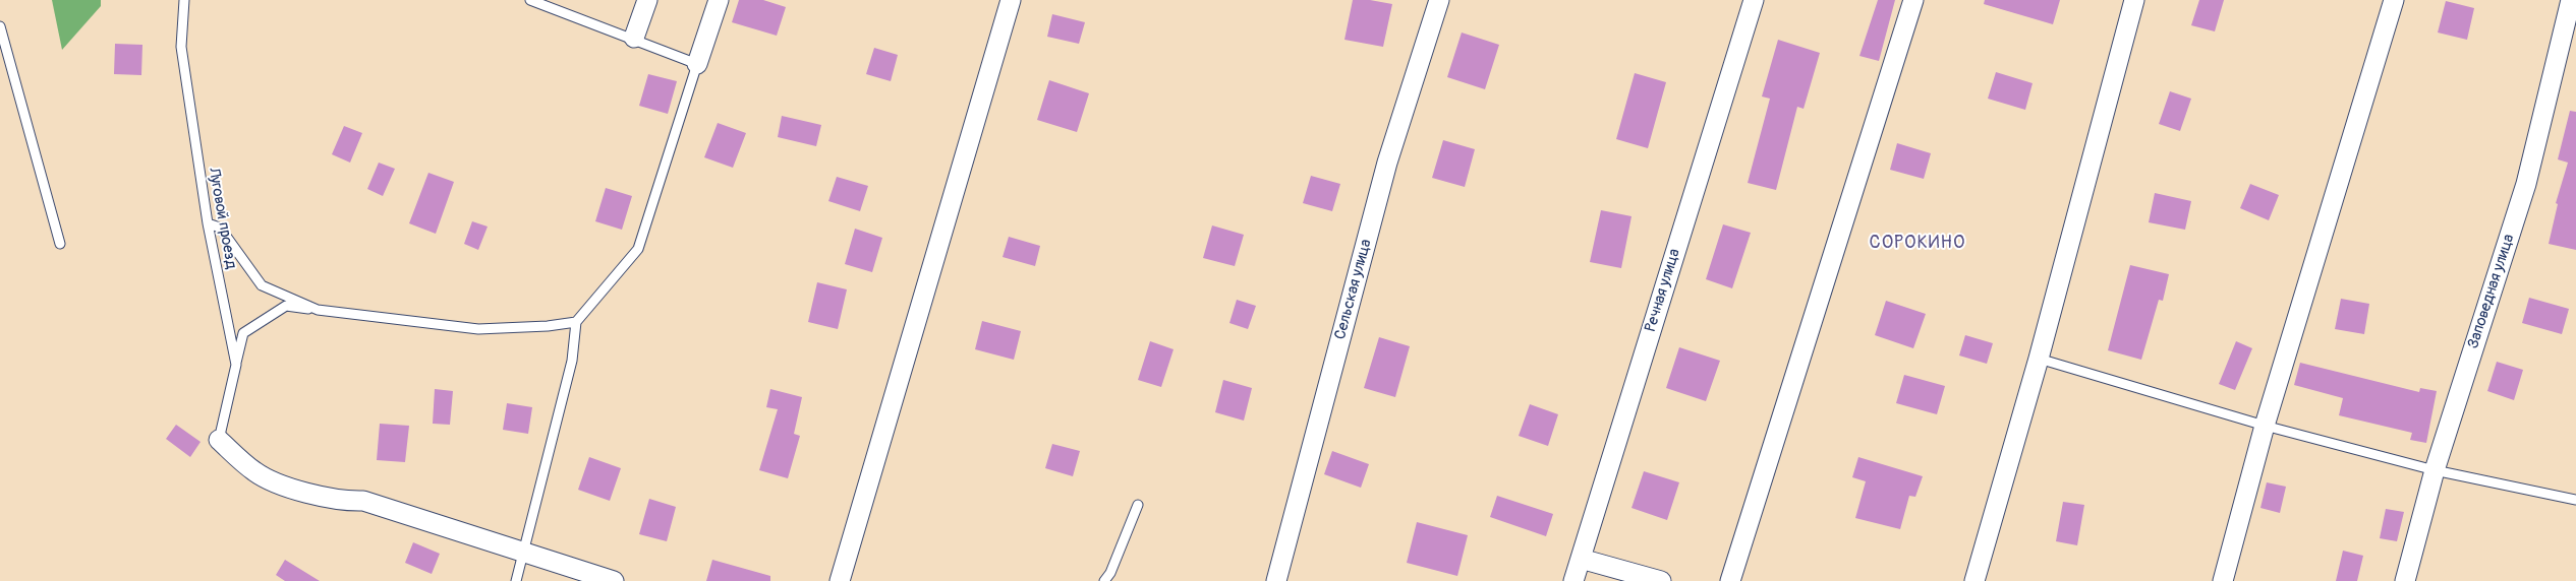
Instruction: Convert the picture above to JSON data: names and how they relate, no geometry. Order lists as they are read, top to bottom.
{
  "streets": {
    "street": ["Сельская улица", "Речная улица", "Заповедная улица"],
    "lane": ["Луговой проезд"]
  },
  "districts": ["СОРОКИНО"]
}
